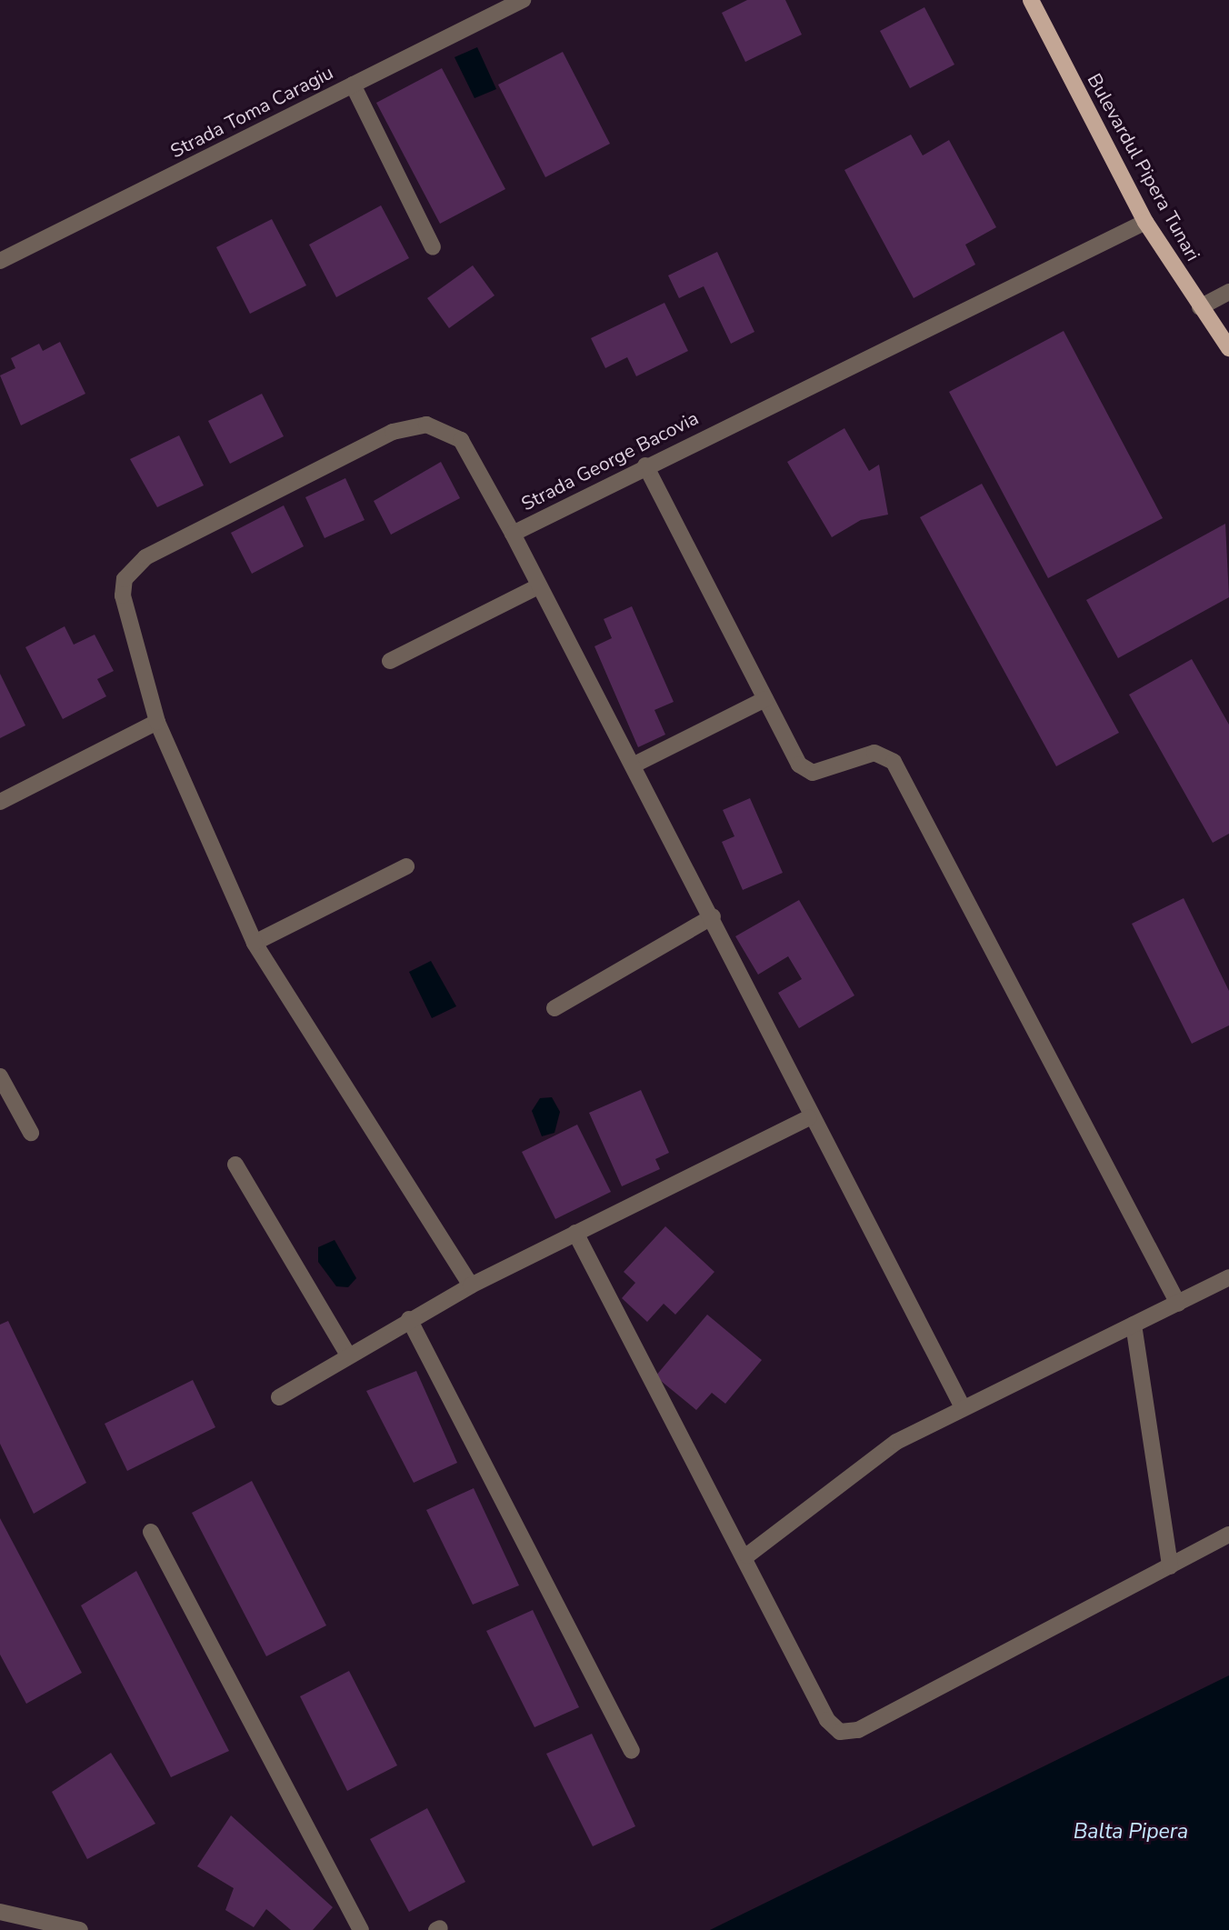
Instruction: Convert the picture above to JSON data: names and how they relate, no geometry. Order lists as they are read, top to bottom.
{
  "streets": {
    "main road": ["Bulevardul Pipera Tunari"],
    "street": ["Strada Toma Caragiu", "Strada George Bacovia"]
  },
  "crossings": [
    ["Bulevardul Pipera Tunari", "Strada George Bacovia"]
  ],
  "water": ["Balta Pipera"]
}
